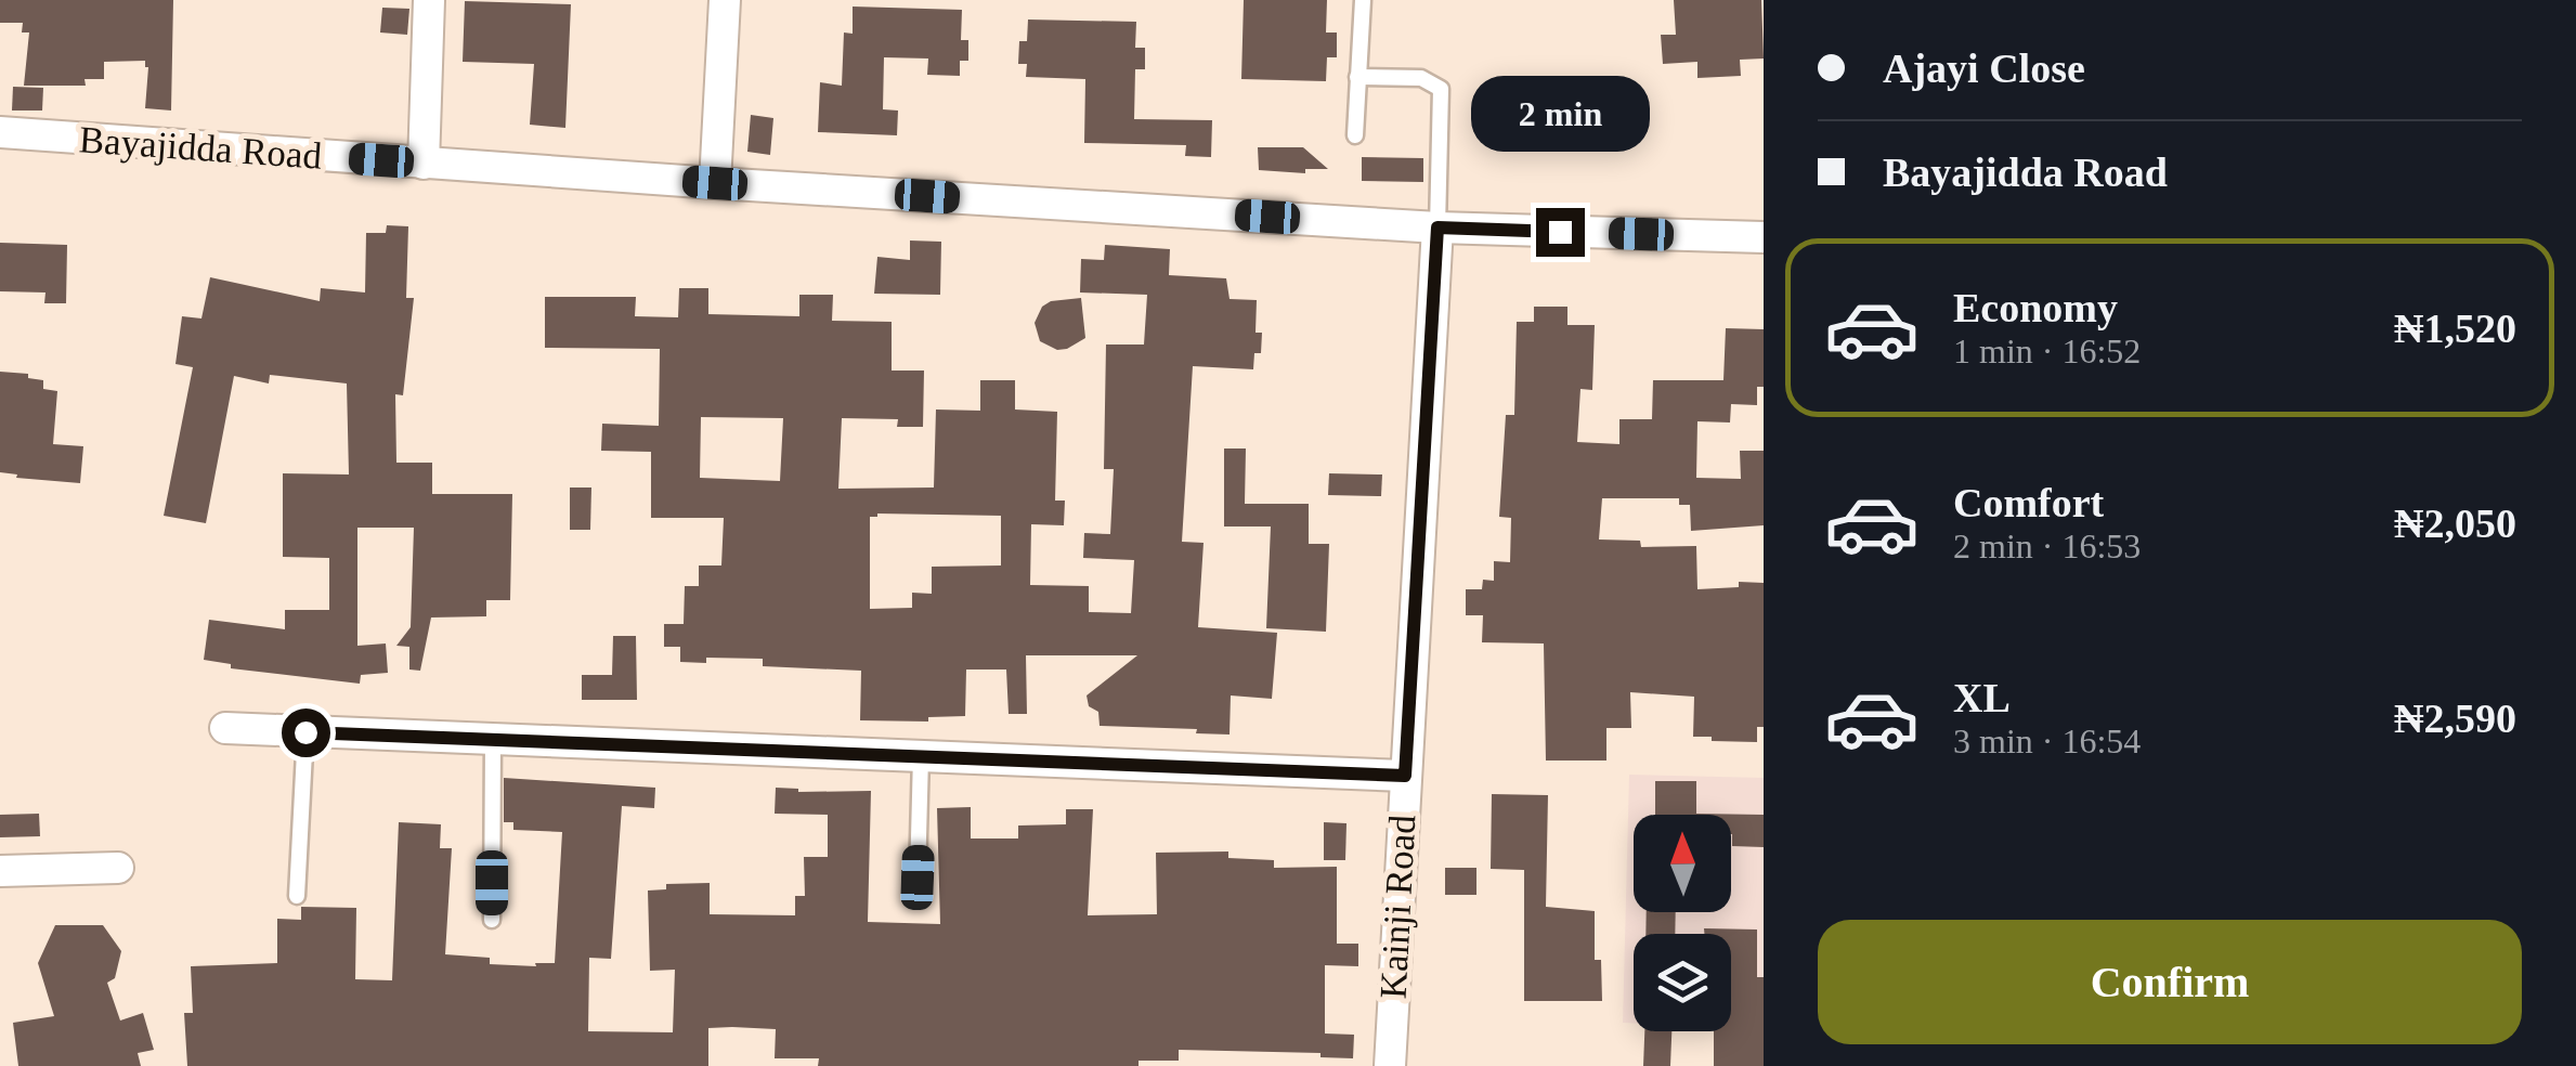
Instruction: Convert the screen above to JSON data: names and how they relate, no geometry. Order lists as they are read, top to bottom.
{
  "streets": {
    "street": ["Bayajidda Road", "Kainji Road"]
  },
  "crossings": [
    ["Bayajidda Road", "Kainji Road"]
  ],
  "north": "top",
  "page": {
    "banner": ["Ajayi Close", "Bayajidda Road"],
    "bubble": "2 min",
    "list": [
      {
        "name": "Economy",
        "note": "1 min · 16:52",
        "value": "₦1,520"
      },
      {
        "name": "Comfort",
        "note": "2 min · 16:53",
        "value": "₦2,050"
      },
      {
        "name": "XL",
        "note": "3 min · 16:54",
        "value": "₦2,590"
      }
    ],
    "buttons": "Confirm"
  }
}
